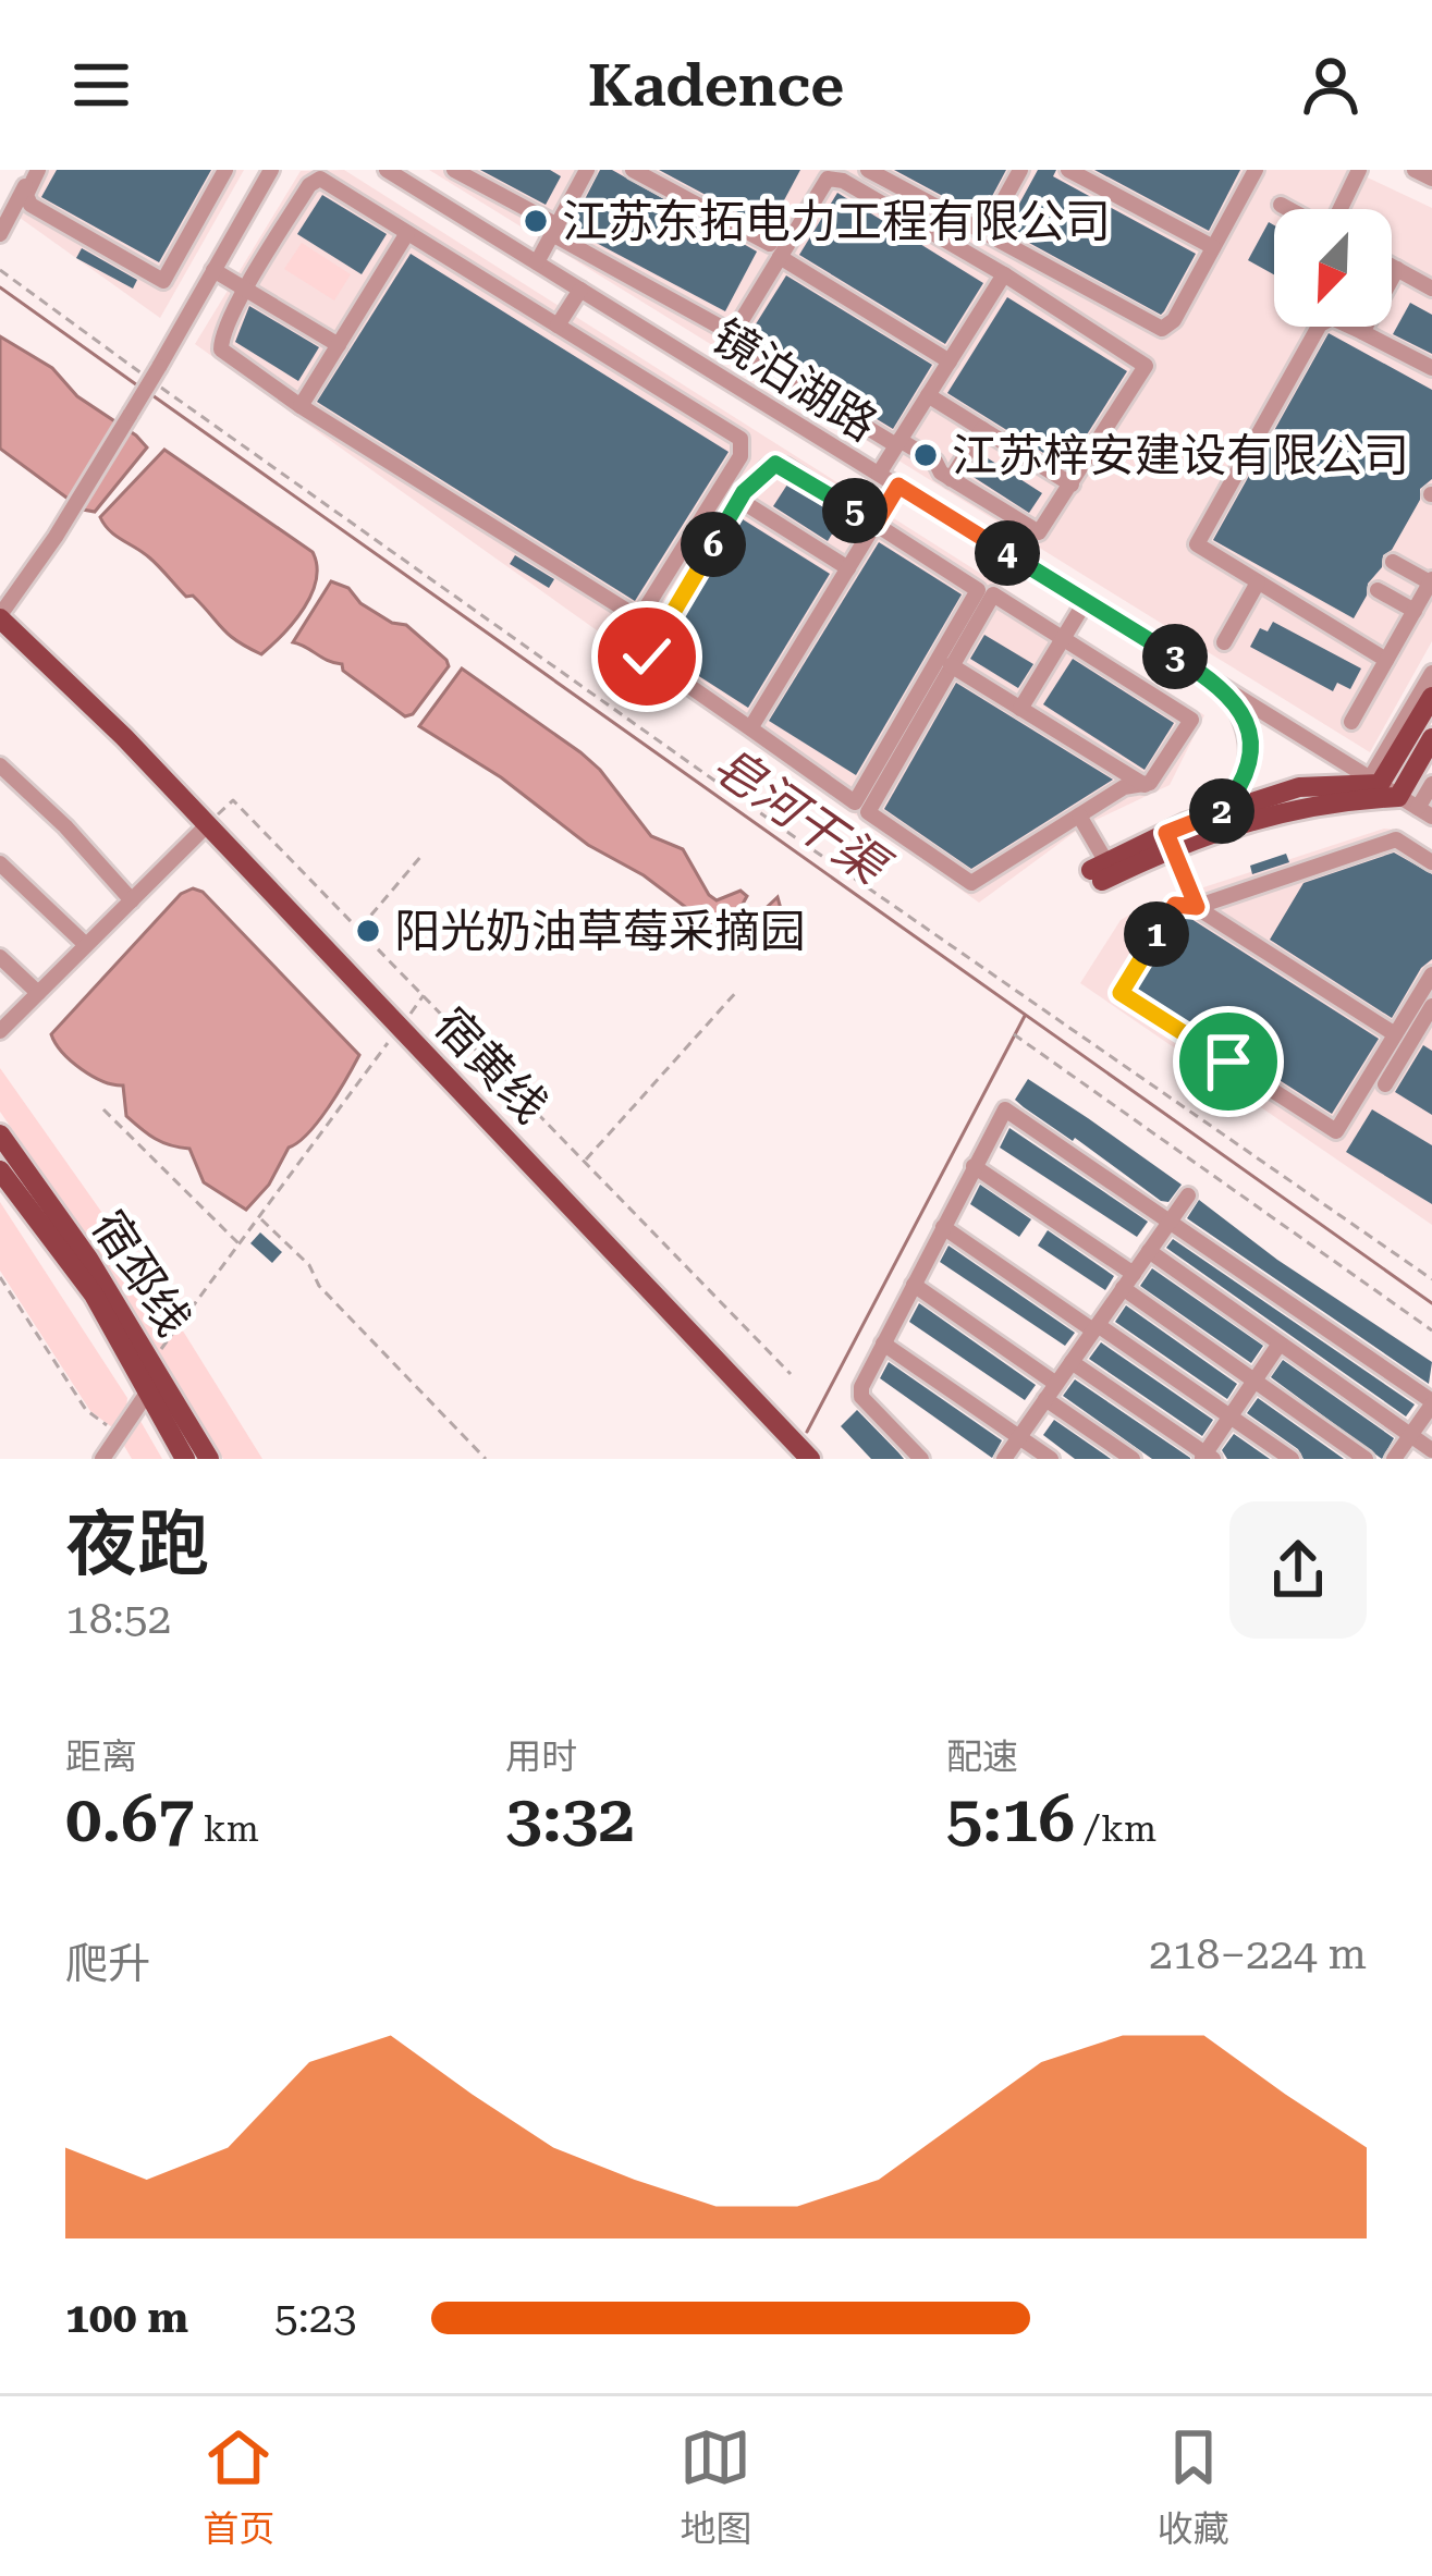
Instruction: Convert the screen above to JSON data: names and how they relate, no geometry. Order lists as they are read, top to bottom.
{
  "streets": {
    "main road": ["宿黄线", "宿邳线"],
    "street": ["镜泊湖路"]
  },
  "water": ["皂河干渠"],
  "places": ["江苏东拓电力工程有限公司", "江苏梓安建设有限公司", "阳光奶油草莓采摘园"],
  "north": "bottom left",
  "page": {
    "header": "Kadence",
    "pins": [
      "5",
      "6",
      "4",
      "3",
      "2",
      "1"
    ],
    "heading": ["夜跑", "18:52"],
    "stats": [
      ["距离", "0.67 km"],
      ["用时", "3:32"],
      ["配速", "5:16 /km"]
    ],
    "chart": ["爬升", "218–224 m"],
    "list": [
      {
        "name": "100 m",
        "note": "5:23"
      }
    ],
    "tabs": ["首页", "地图", "收藏"]
  }
}
